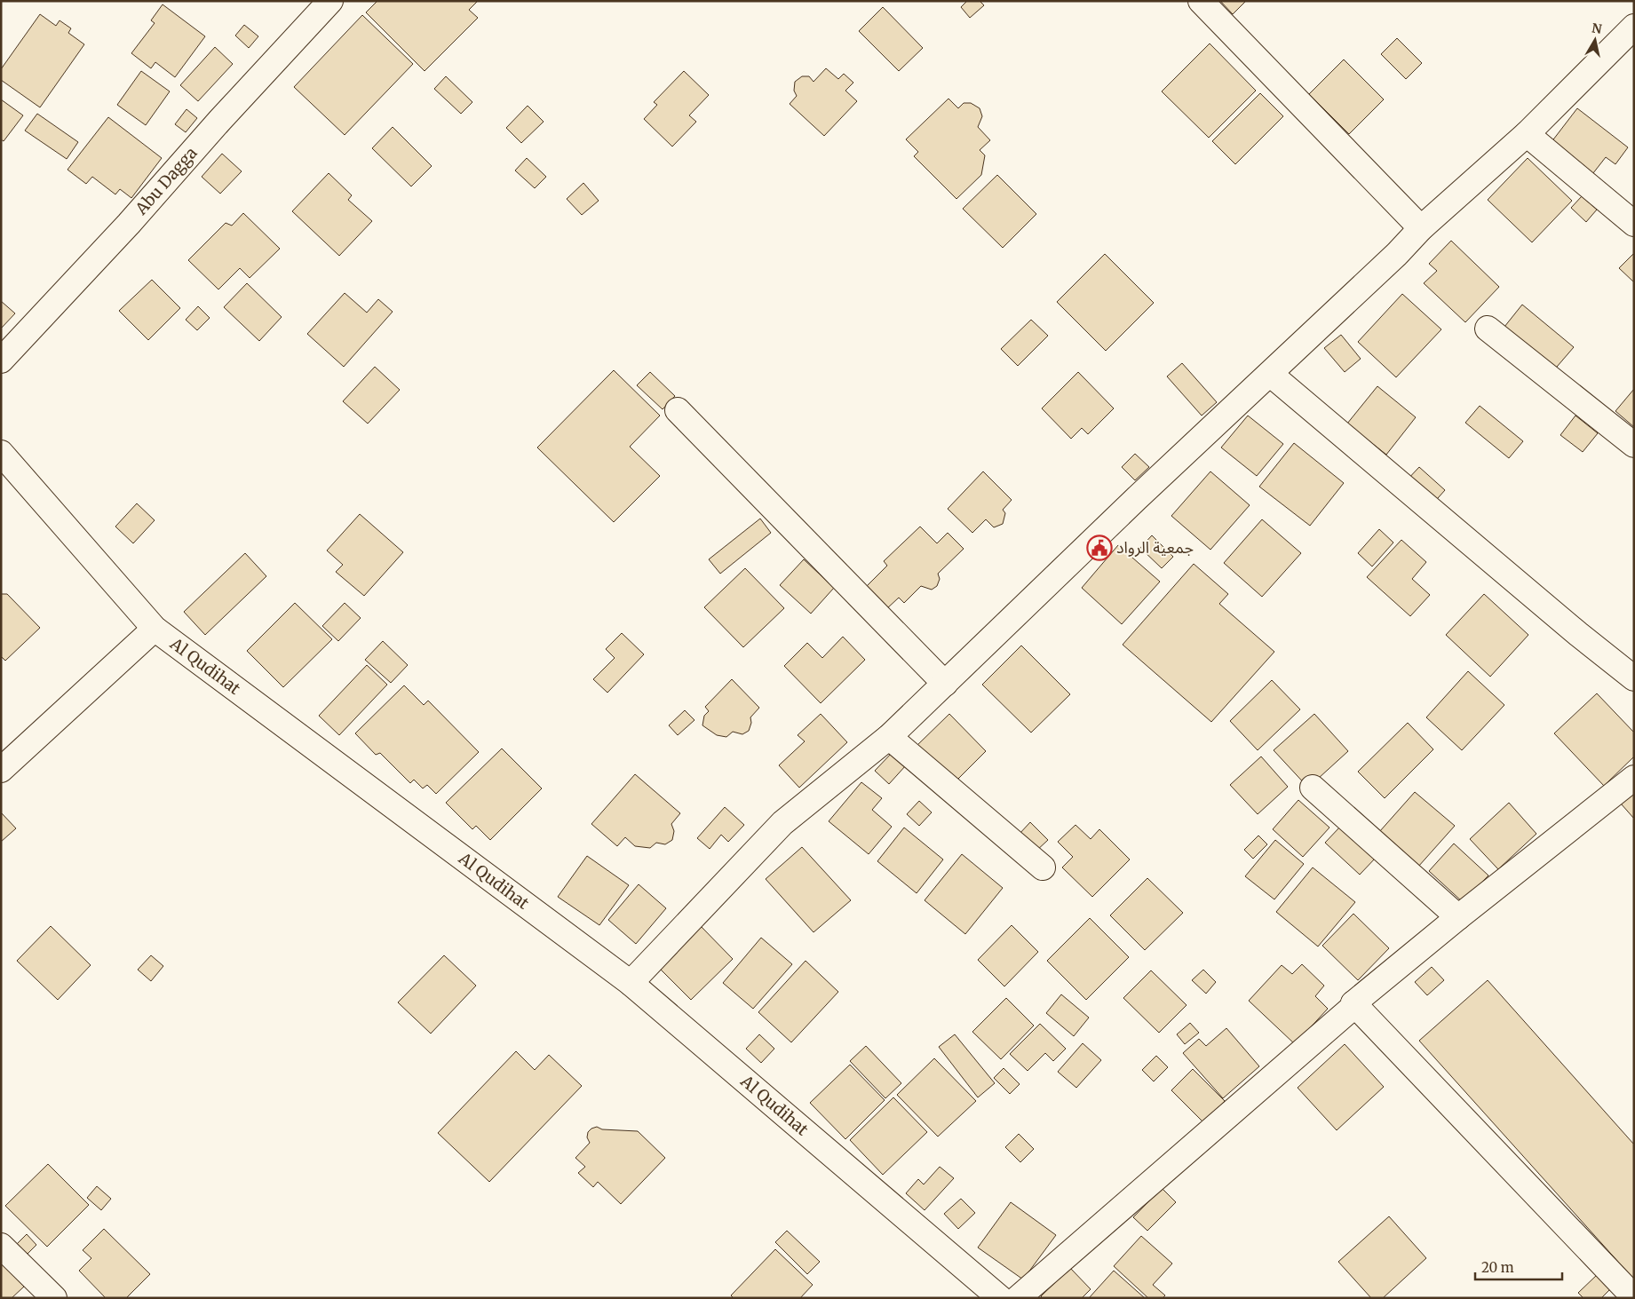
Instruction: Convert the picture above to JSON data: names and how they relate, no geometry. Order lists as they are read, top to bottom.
{
  "streets": {
    "street": ["Abu Dagga", "Al Qudihat"]
  },
  "places": {
    "public building": ["جمعية الرواد"]
  },
  "scale_bar": "20 m",
  "north": "top"
}
